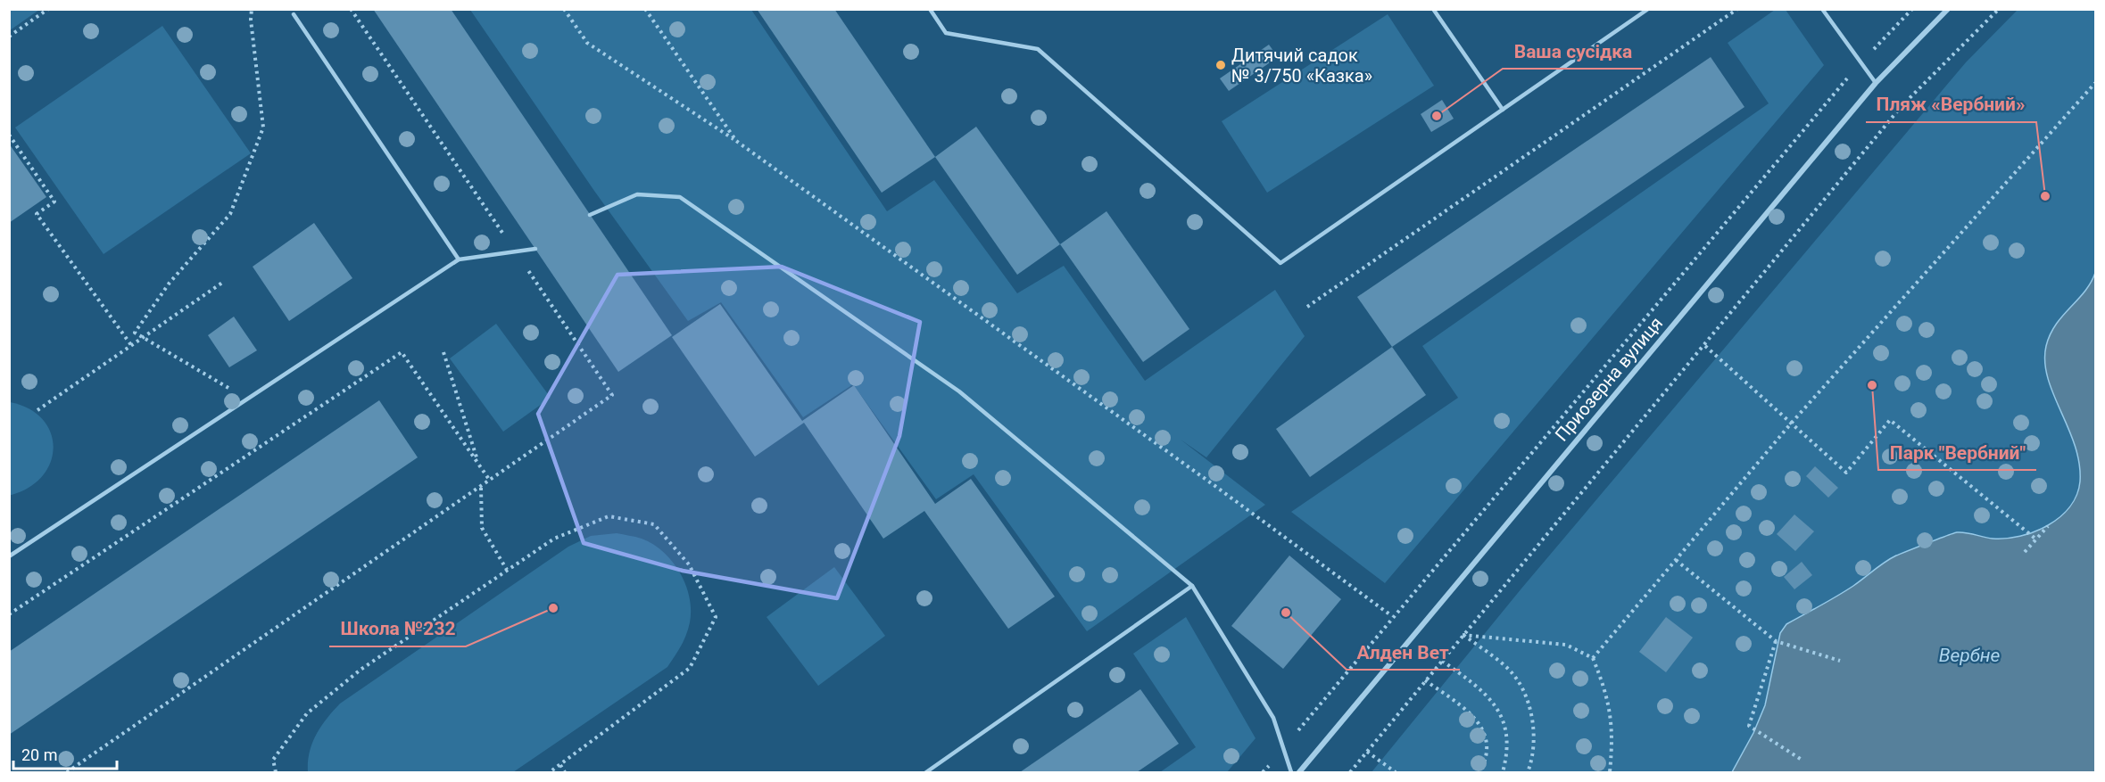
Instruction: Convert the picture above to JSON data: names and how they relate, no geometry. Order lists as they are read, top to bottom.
{
  "streets": {
    "street": ["Приозерна вулиця"]
  },
  "water": ["Вербне"],
  "places": [
    "Дитячий садок № 3/750 «Казка»",
    "Ваша сусідка",
    "Пляж «Вербний»",
    "Парк \"Вербний\"",
    "Школа №232",
    "Алден Вет"
  ],
  "scale_bar": "20 m"
}
